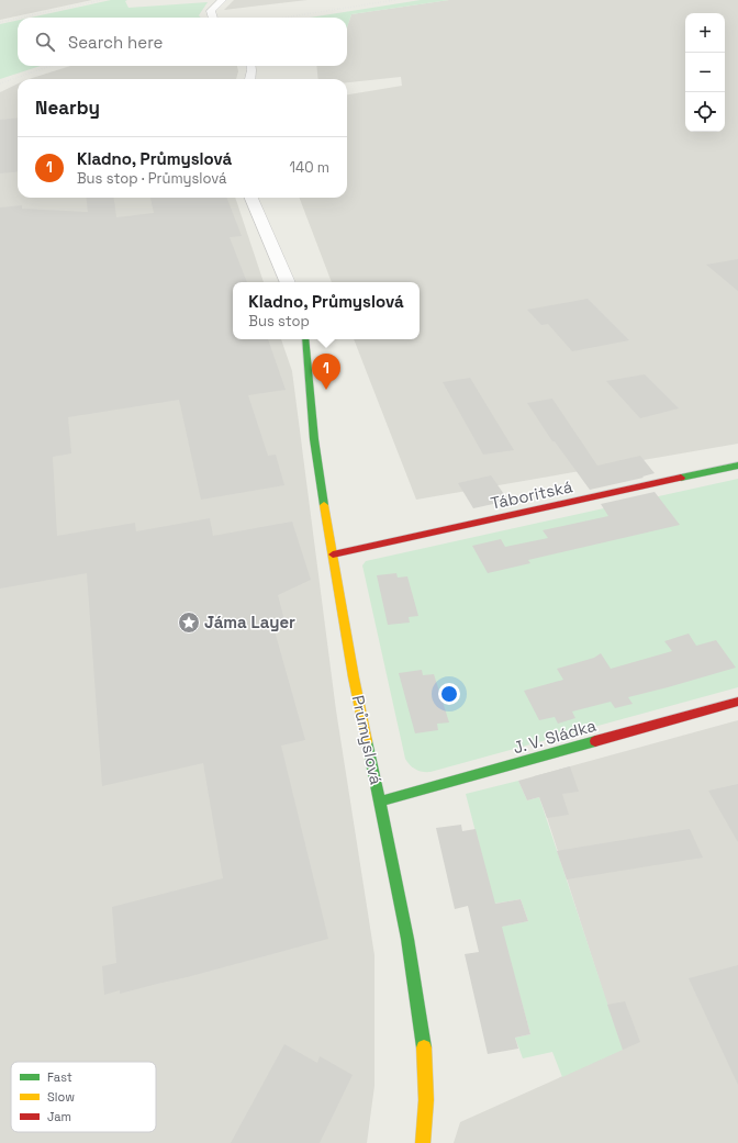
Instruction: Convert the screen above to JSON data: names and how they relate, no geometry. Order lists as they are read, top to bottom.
{
  "streets": {
    "street": ["Táboritská", "J. V. Sládka", "Průmyslová"]
  },
  "crossings": [
    ["Táboritská", "Průmyslová"],
    ["J. V. Sládka", "Průmyslová"]
  ],
  "places": {
    "place": ["Jáma Layer"]
  },
  "legend": ["Fast", "Slow", "Jam"],
  "page": {
    "map_buttons": ["+", "−"],
    "search": "Search here",
    "heading": "Nearby",
    "list": [
      {
        "mark": "1",
        "name": "Kladno, Průmyslová",
        "note": "Bus stop · Průmyslová",
        "value": "140 m"
      }
    ],
    "popup": ["Kladno, Průmyslová", "Bus stop"],
    "pins": "1"
  }
}
